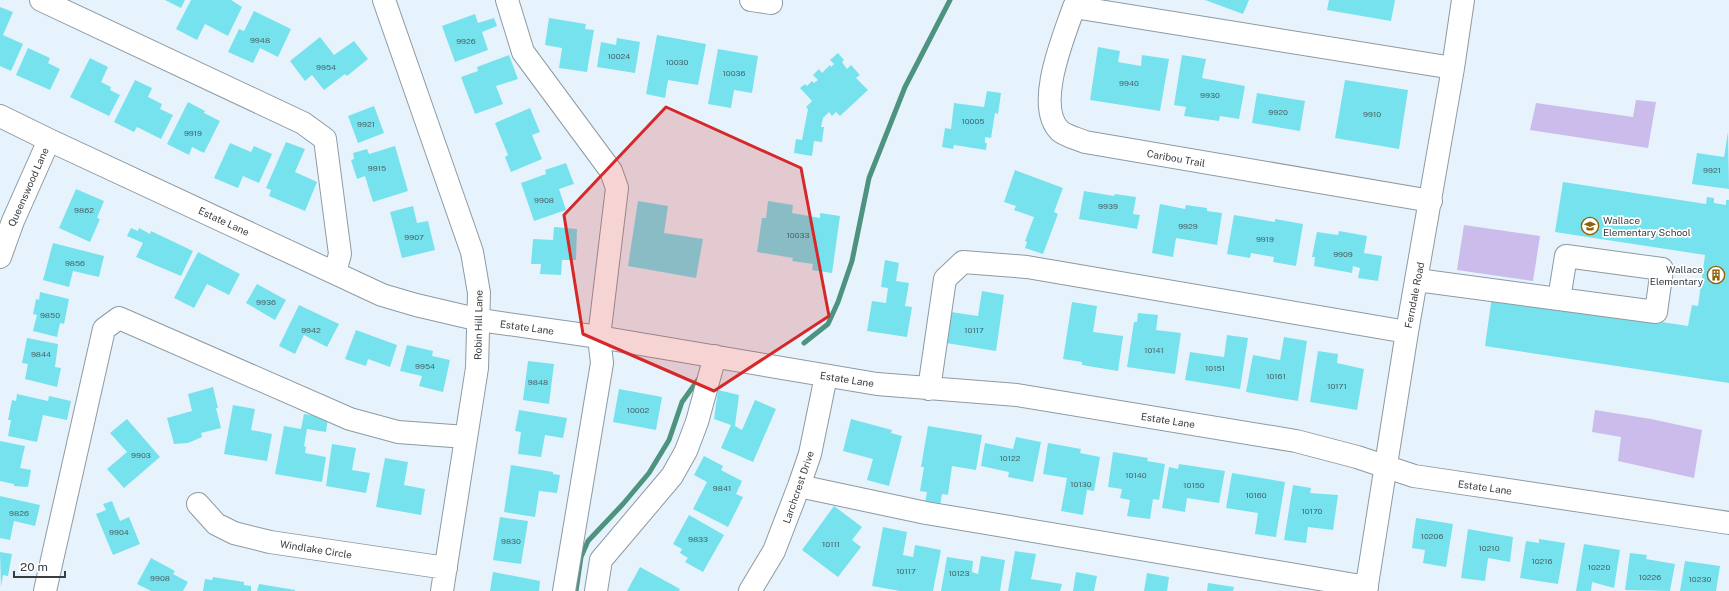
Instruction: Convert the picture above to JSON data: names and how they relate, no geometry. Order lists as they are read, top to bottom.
{
  "streets": {
    "street": [
      "Caribou Trail",
      "Queenswood Lane",
      "Estate Lane",
      "Ferndale Road",
      "Robin Hill Lane",
      "Larchcrest Drive",
      "Windlake Circle"
    ]
  },
  "crossings": [
    ["Caribou Trail", "Ferndale Road"],
    ["Queenswood Lane", "Estate Lane"],
    ["Estate Lane", "Ferndale Road"],
    ["Estate Lane", "Robin Hill Lane"],
    ["Estate Lane", "Larchcrest Drive"],
    ["Robin Hill Lane", "Windlake Circle"]
  ],
  "places": {
    "school or university": ["Wallace Elementary School"],
    "building": ["Wallace Elementary"]
  },
  "house_numbers": [
    "9948",
    "9926",
    "10024",
    "10030",
    "9954",
    "10036",
    "9940",
    "9930",
    "9920",
    "9910",
    "10005",
    "9921",
    "9919",
    "9915",
    "9921",
    "9908",
    "9939",
    "9862",
    "9929",
    "10033",
    "9907",
    "9919",
    "9909",
    "9856",
    "9936",
    "9850",
    "9942",
    "10117",
    "10141",
    "9844",
    "9954",
    "10151",
    "10161",
    "9848",
    "10171",
    "10002",
    "9903",
    "10122",
    "10140",
    "10130",
    "10150",
    "9841",
    "10160",
    "10170",
    "9826",
    "9904",
    "10206",
    "9833",
    "9830",
    "10111",
    "10210",
    "10216",
    "10220",
    "10117",
    "10123",
    "10226",
    "9908",
    "10230"
  ],
  "scale_bar": "20 m"
}
